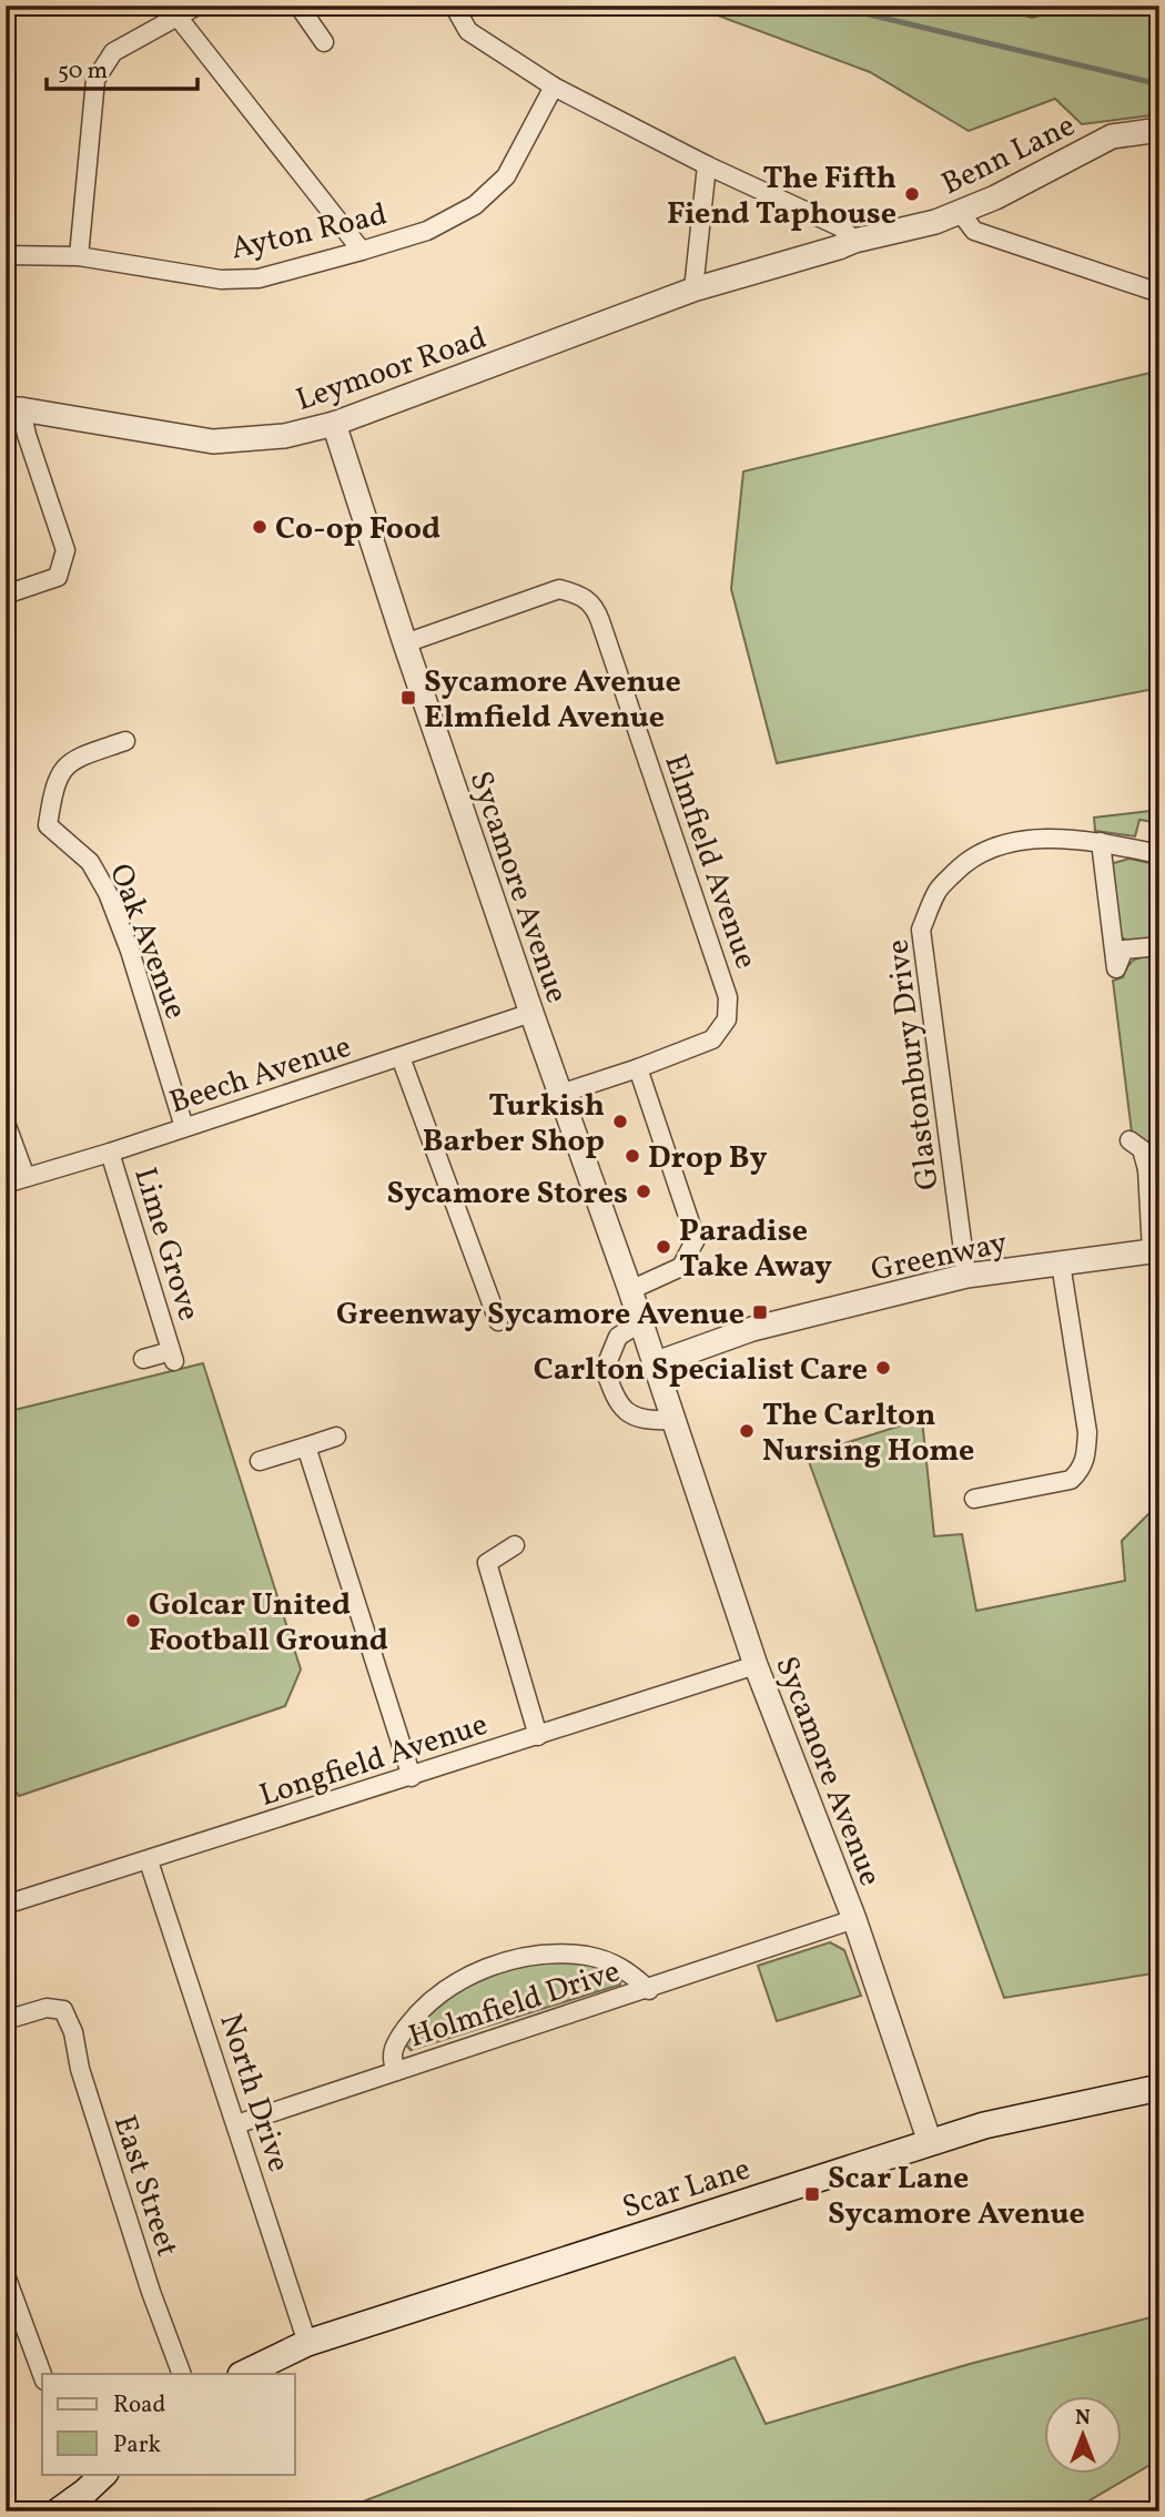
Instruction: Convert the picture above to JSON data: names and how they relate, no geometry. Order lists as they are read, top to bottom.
{
  "streets": {
    "main road": ["Scar Lane"],
    "street": [
      "Benn Lane",
      "Ayton Road",
      "Leymoor Road",
      "Elmfield Avenue",
      "Sycamore Avenue",
      "Oak Avenue",
      "Glastonbury Drive",
      "Beech Avenue",
      "Lime Grove",
      "Greenway",
      "Longfield Avenue",
      "Holmfield Drive",
      "North Drive",
      "East Street"
    ]
  },
  "crossings": [
    ["Benn Lane", "Leymoor Road"],
    ["Leymoor Road", "Sycamore Avenue"],
    ["Elmfield Avenue", "Sycamore Avenue"],
    ["Sycamore Avenue", "Beech Avenue"],
    ["Sycamore Avenue", "Greenway"],
    ["Sycamore Avenue", "Longfield Avenue"],
    ["Sycamore Avenue", "Holmfield Drive"],
    ["Sycamore Avenue", "Scar Lane"],
    ["Oak Avenue", "Beech Avenue"],
    ["Glastonbury Drive", "Greenway"],
    ["Beech Avenue", "Lime Grove"],
    ["Longfield Avenue", "North Drive"],
    ["Holmfield Drive", "North Drive"],
    ["North Drive", "Scar Lane"]
  ],
  "places": {
    "other": [
      "The Fifth Fiend Taphouse",
      "Co-op Food",
      "Turkish Barber Shop",
      "Drop By",
      "Sycamore Stores",
      "Paradise Take Away",
      "Carlton Specialist Care",
      "The Carlton Nursing Home",
      "Golcar United Football Ground"
    ],
    "transit": ["Sycamore Avenue Elmfield Avenue", "Greenway Sycamore Avenue", "Scar Lane Sycamore Avenue"]
  },
  "legend": ["Road", "Park"],
  "scale_bar": "50 m",
  "north": "top"
}
